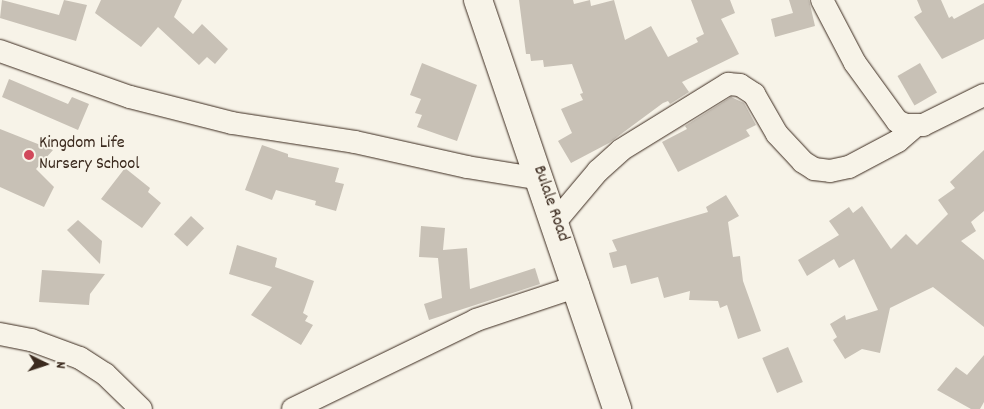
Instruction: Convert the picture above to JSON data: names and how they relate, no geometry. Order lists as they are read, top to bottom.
{
  "streets": {
    "street": ["Bulale Road"]
  },
  "places": ["Kingdom Life Nursery School"],
  "north": "right"
}
